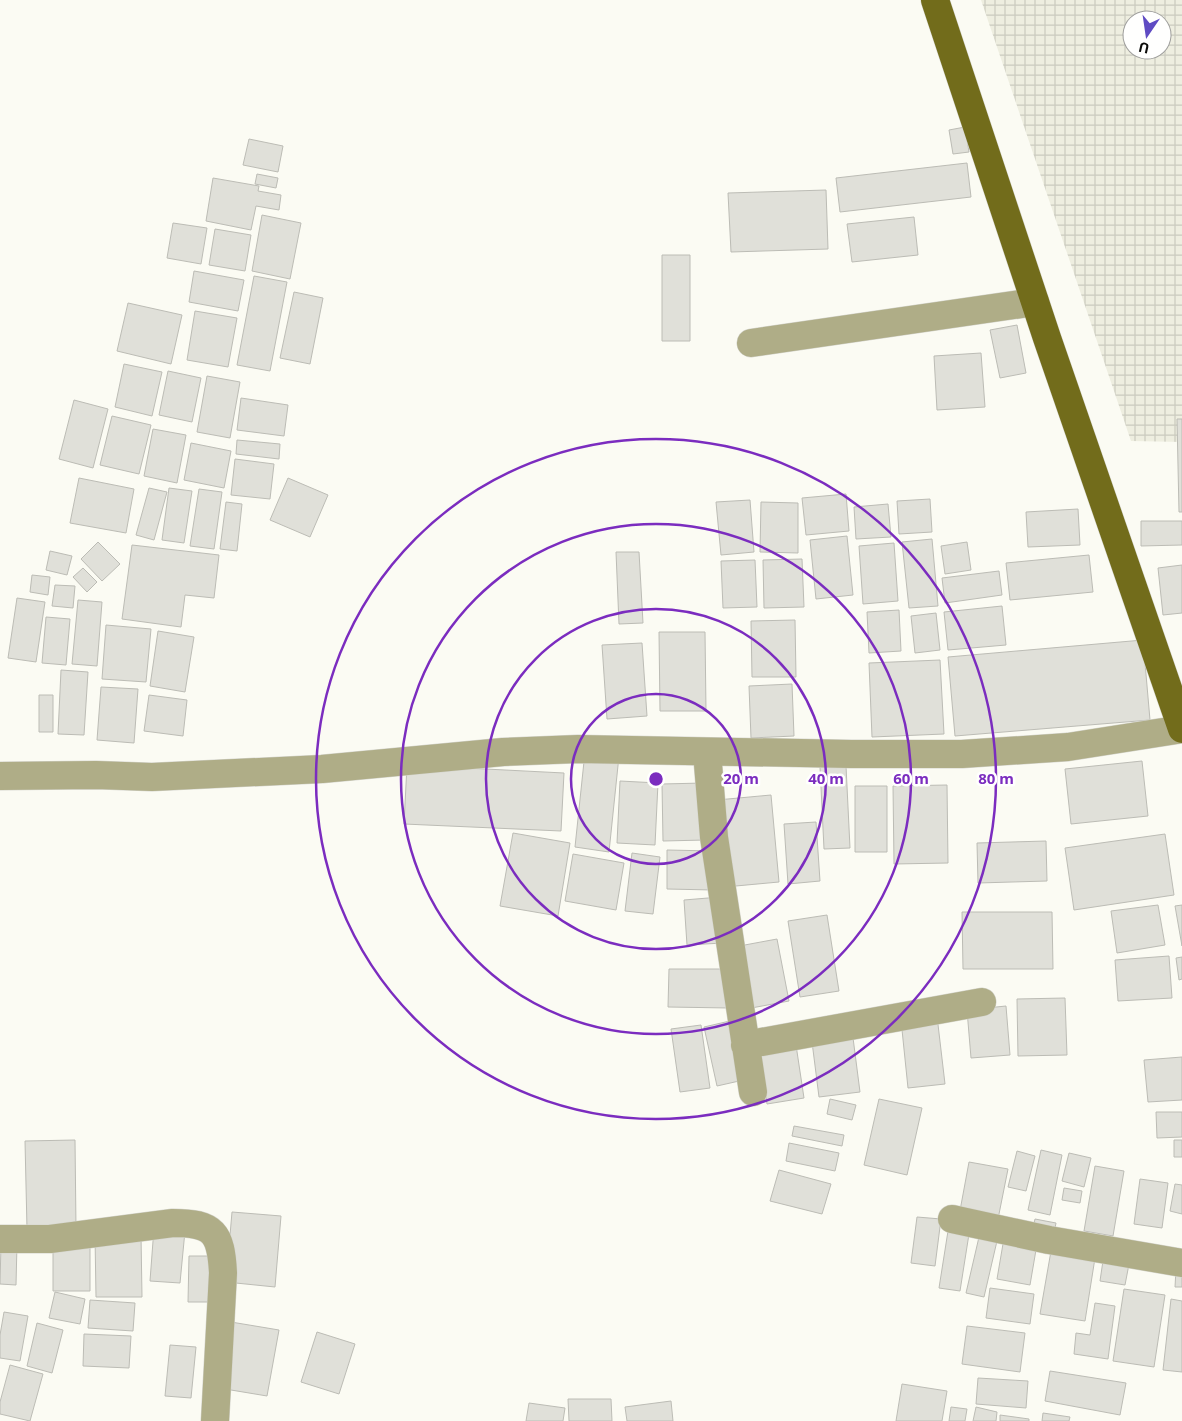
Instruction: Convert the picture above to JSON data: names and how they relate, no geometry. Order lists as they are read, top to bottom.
{
  "north": "bottom",
  "rings": [
    "20 m",
    "40 m",
    "60 m",
    "80 m"
  ]
}
